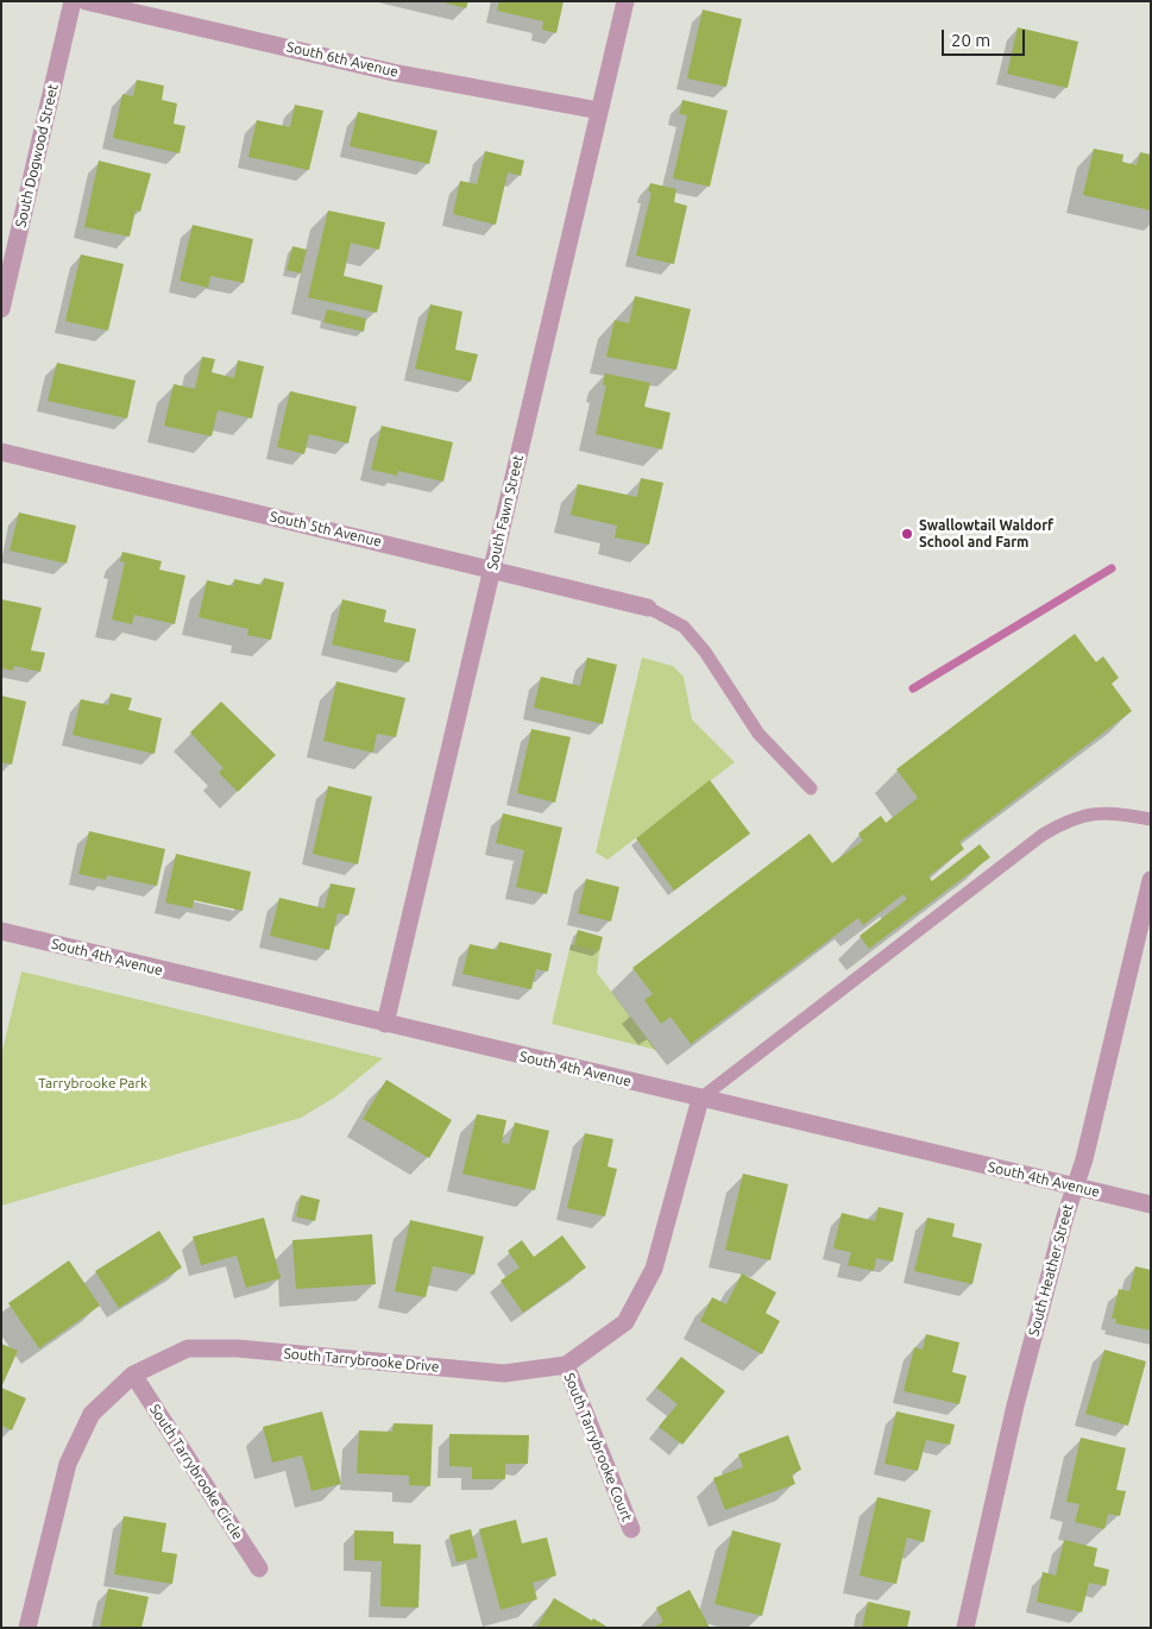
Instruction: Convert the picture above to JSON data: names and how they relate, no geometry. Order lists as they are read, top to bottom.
{
  "streets": {
    "street": [
      "South 6th Avenue",
      "South Dogwood Street",
      "South Fawn Street",
      "South 5th Avenue",
      "South 4th Avenue",
      "South Heather Street",
      "South Tarrybrooke Drive",
      "South Tarrybrooke Court",
      "South Tarrybrooke Circle"
    ]
  },
  "crossings": [
    ["South 6th Avenue", "South Fawn Street"],
    ["South Fawn Street", "South 5th Avenue"],
    ["South Fawn Street", "South 4th Avenue"],
    ["South 4th Avenue", "South Heather Street"],
    ["South 4th Avenue", "South Tarrybrooke Drive"],
    ["South Tarrybrooke Drive", "South Tarrybrooke Court"],
    ["South Tarrybrooke Drive", "South Tarrybrooke Circle"]
  ],
  "parks": ["Tarrybrooke Park"],
  "places": ["Swallowtail Waldorf School and Farm"],
  "scale_bar": "20 m"
}
